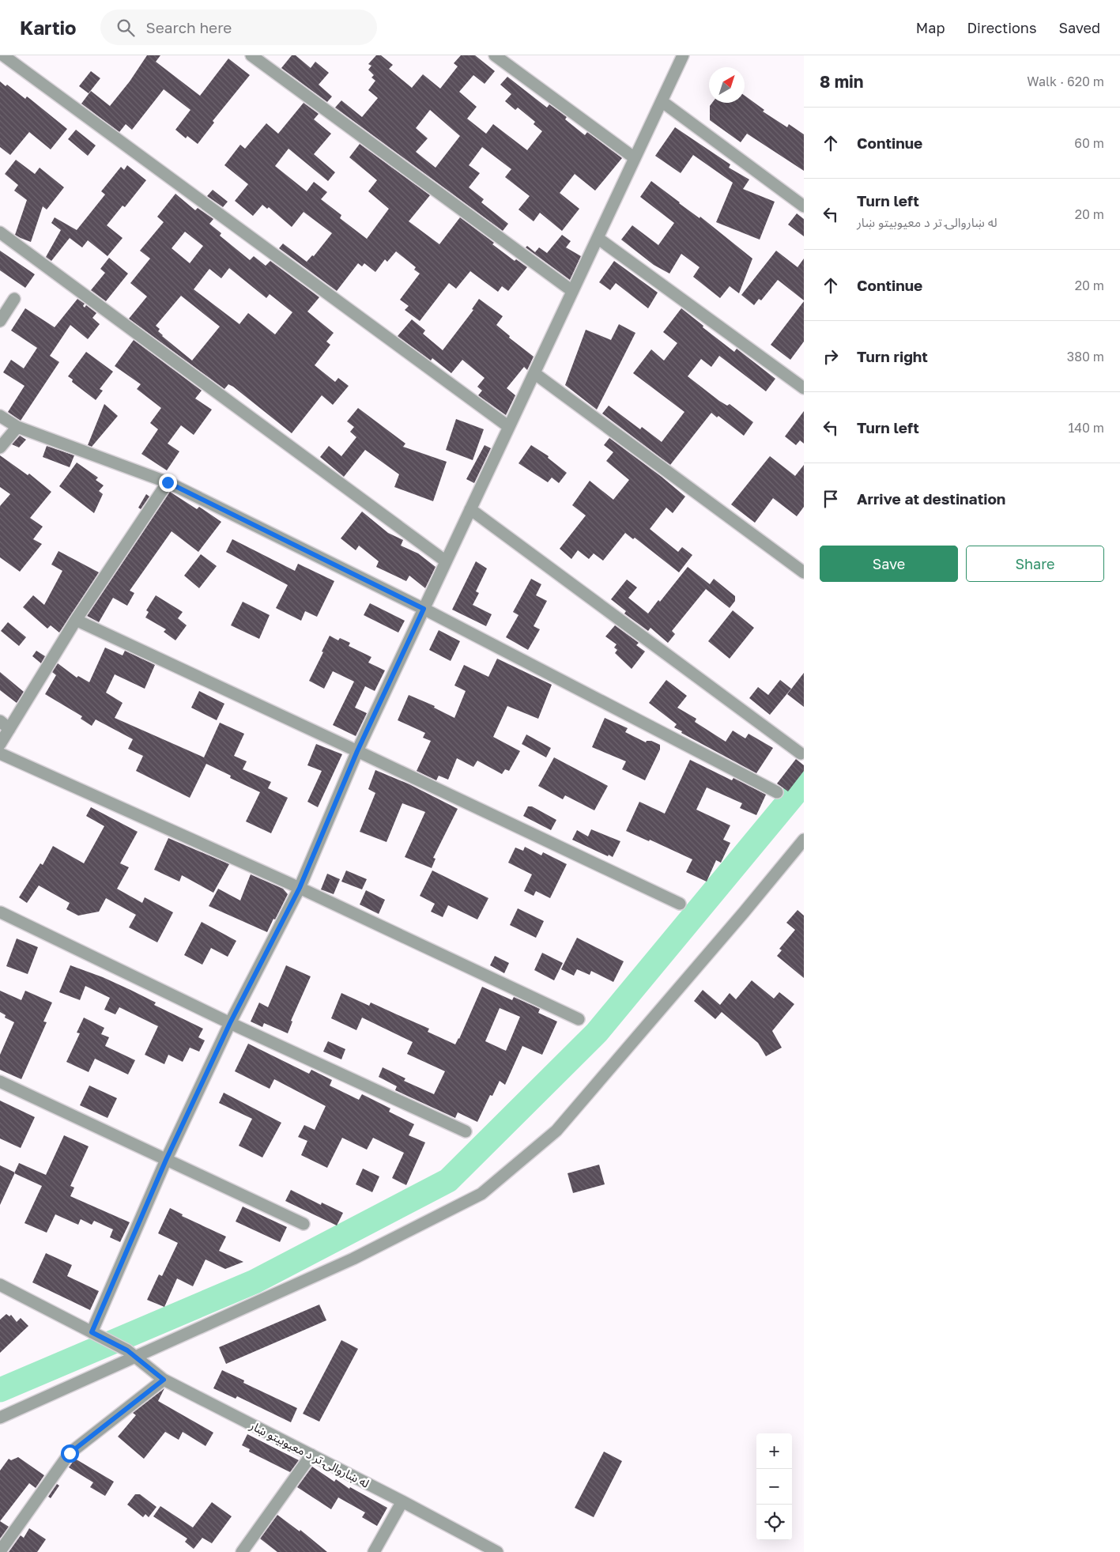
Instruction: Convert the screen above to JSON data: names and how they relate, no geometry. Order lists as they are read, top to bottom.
{
  "streets": {
    "street": ["له ښاروالۍ تر د معیوبیتو ښار"]
  },
  "north": "top right",
  "page": {
    "header": "Kartio",
    "search": "Search here",
    "nav": ["Map", "Directions", "Saved"],
    "heading": ["8 min", "Walk · 620 m"],
    "list": [
      ["Continue", "60 m"],
      ["Turn left", "له ښاروالۍ تر د معیوبیتو ښار", "20 m"],
      ["Continue", "20 m"],
      ["Turn right", "380 m"],
      ["Turn left", "140 m"],
      "Arrive at destination"
    ],
    "buttons": ["Save", "Share"],
    "map_buttons": ["+", "−"]
  }
}
